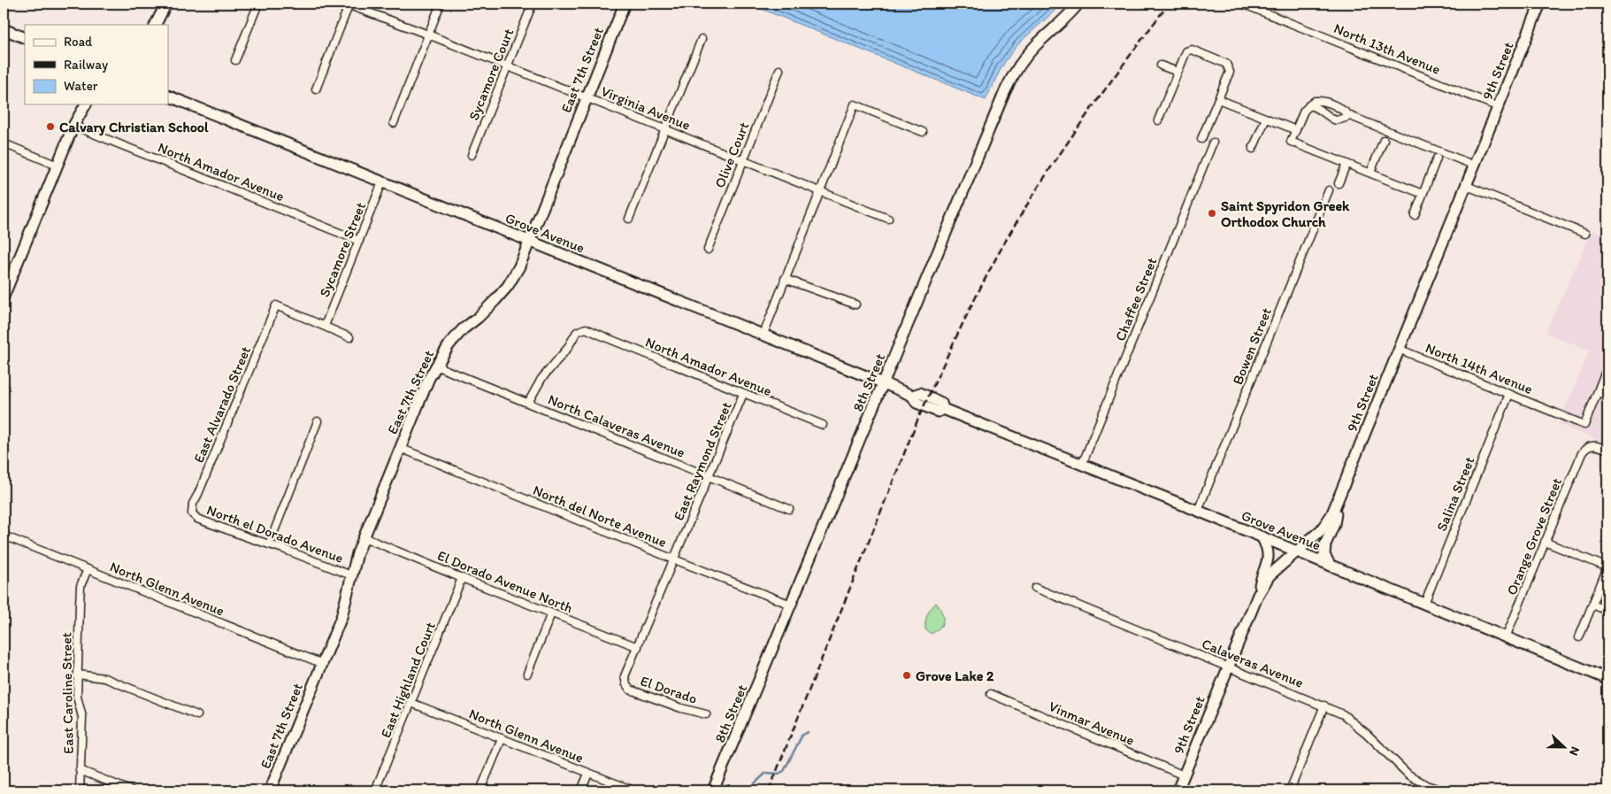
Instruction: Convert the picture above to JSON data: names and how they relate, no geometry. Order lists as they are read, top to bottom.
{
  "streets": {
    "street": [
      "North 13th Avenue",
      "East 7th Street",
      "9th Street",
      "Sycamore Court",
      "Virginia Avenue",
      "Olive Court",
      "North Amador Avenue",
      "Grove Avenue",
      "Sycamore Street",
      "Chaffee Street",
      "Bowen Street",
      "North 14th Avenue",
      "8th Street",
      "East Alvarado Street",
      "North Calaveras Avenue",
      "East Raymond Street",
      "Salina Street",
      "North del Norte Avenue",
      "North el Dorado Avenue",
      "Orange Grove Street",
      "El Dorado Avenue North",
      "North Glenn Avenue",
      "Calaveras Avenue",
      "East Highland Court",
      "El Dorado",
      "East Caroline Street",
      "Vinmar Avenue"
    ]
  },
  "crossings": [
    ["North 13th Avenue", "9th Street"],
    ["East 7th Street", "Virginia Avenue"],
    ["East 7th Street", "Grove Avenue"],
    ["East 7th Street", "North Calaveras Avenue"],
    ["East 7th Street", "North del Norte Avenue"],
    ["East 7th Street", "North el Dorado Avenue"],
    ["East 7th Street", "El Dorado Avenue North"],
    ["East 7th Street", "North Glenn Avenue"],
    ["9th Street", "Grove Avenue"],
    ["9th Street", "North 14th Avenue"],
    ["9th Street", "Calaveras Avenue"],
    ["9th Street", "Vinmar Avenue"],
    ["Sycamore Court", "Virginia Avenue"],
    ["Virginia Avenue", "Olive Court"],
    ["North Amador Avenue", "Sycamore Street"],
    ["North Amador Avenue", "North Calaveras Avenue"],
    ["North Amador Avenue", "East Raymond Street"],
    ["Grove Avenue", "Sycamore Street"],
    ["Grove Avenue", "Chaffee Street"],
    ["Grove Avenue", "Bowen Street"],
    ["Grove Avenue", "8th Street"],
    ["Grove Avenue", "Salina Street"],
    ["Grove Avenue", "Orange Grove Street"],
    ["Sycamore Street", "East Alvarado Street"],
    ["North 14th Avenue", "Salina Street"],
    ["8th Street", "North del Norte Avenue"],
    ["East Alvarado Street", "North el Dorado Avenue"],
    ["North Calaveras Avenue", "East Raymond Street"],
    ["East Raymond Street", "North del Norte Avenue"],
    ["East Raymond Street", "El Dorado Avenue North"],
    ["East Raymond Street", "El Dorado"],
    ["El Dorado Avenue North", "East Highland Court"],
    ["North Glenn Avenue", "East Highland Court"],
    ["North Glenn Avenue", "East Caroline Street"]
  ],
  "places": ["Calvary Christian School", "Saint Spyridon Greek Orthodox Church", "Grove Lake 2"],
  "legend": ["Road", "Railway", "Water"],
  "north": "right"
}
